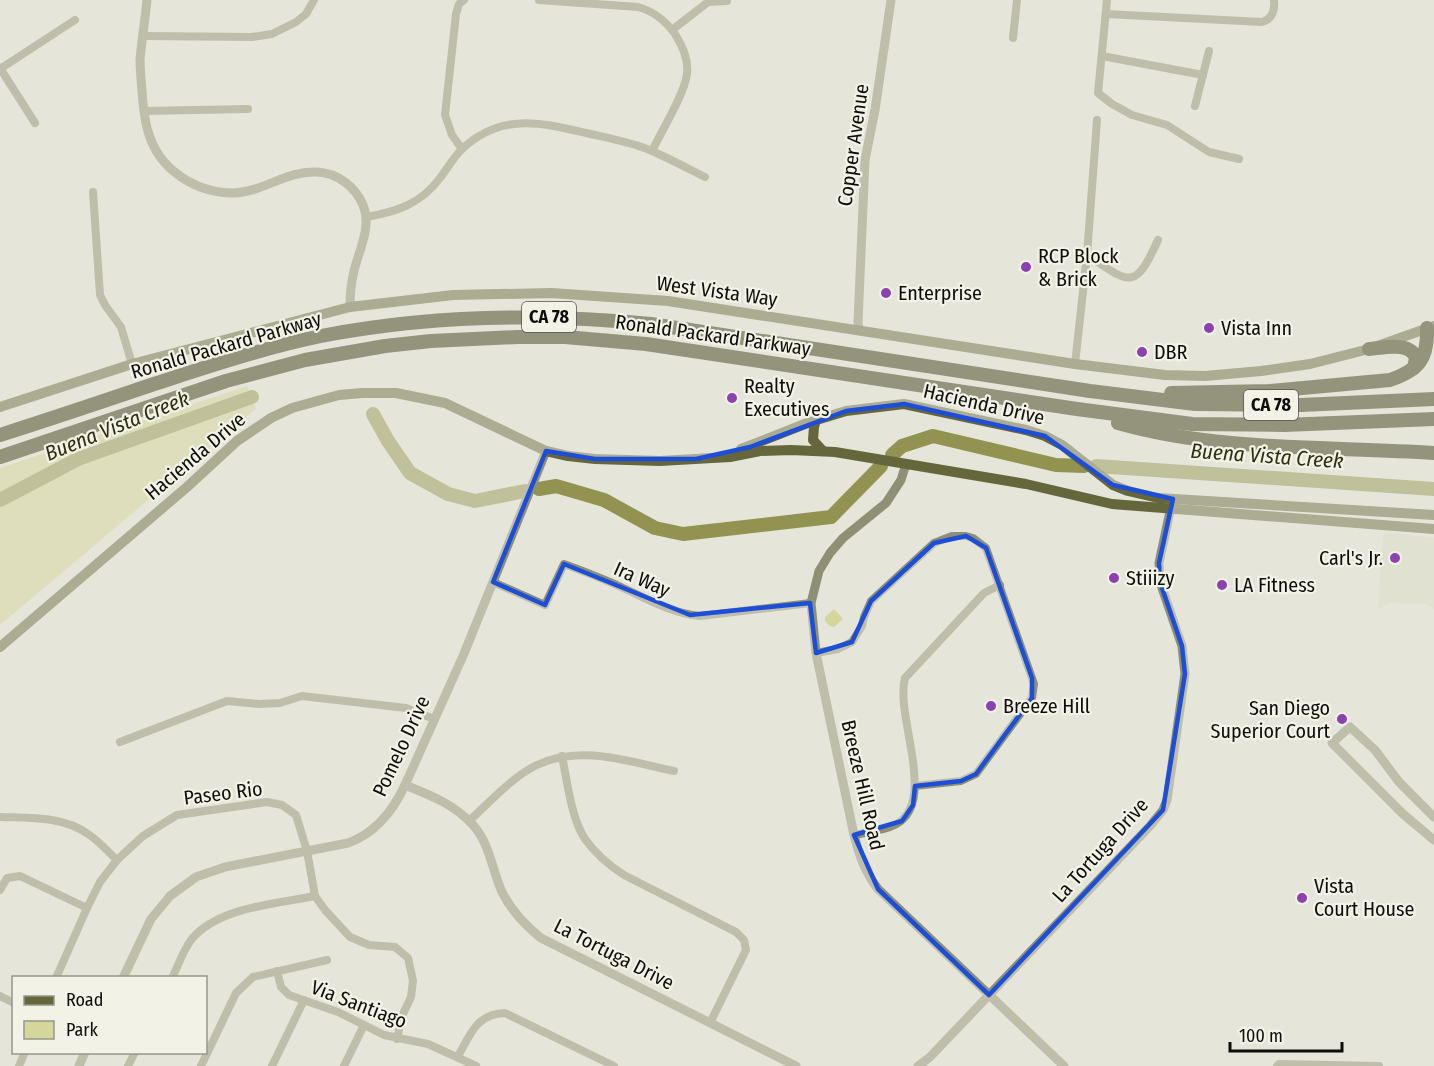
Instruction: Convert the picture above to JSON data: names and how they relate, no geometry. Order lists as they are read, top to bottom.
{
  "streets": {
    "highway": ["CA 78", "Ronald Packard Parkway"],
    "main road": ["West Vista Way", "Hacienda Drive"],
    "street": [
      "Copper Avenue",
      "Ira Way",
      "Pomelo Drive",
      "Breeze Hill Road",
      "Paseo Rio",
      "La Tortuga Drive",
      "Via Santiago"
    ]
  },
  "crossings": [
    ["Copper Avenue", "West Vista Way"],
    ["Hacienda Drive", "Pomelo Drive"],
    ["Hacienda Drive", "Breeze Hill Road"],
    ["Hacienda Drive", "La Tortuga Drive"],
    ["Ira Way", "Pomelo Drive"],
    ["Ira Way", "Breeze Hill Road"],
    ["Pomelo Drive", "Paseo Rio"],
    ["Pomelo Drive", "La Tortuga Drive"],
    ["Breeze Hill Road", "La Tortuga Drive"]
  ],
  "water": ["Buena Vista Creek"],
  "places": [
    "RCP Block & Brick",
    "Enterprise",
    "Vista Inn",
    "DBR",
    "Realty Executives",
    "Carl's Jr.",
    "Stiiizy",
    "LA Fitness",
    "Breeze Hill",
    "San Diego Superior Court",
    "Vista Court House"
  ],
  "legend": ["Road", "Park"],
  "scale_bar": "100 m"
}
